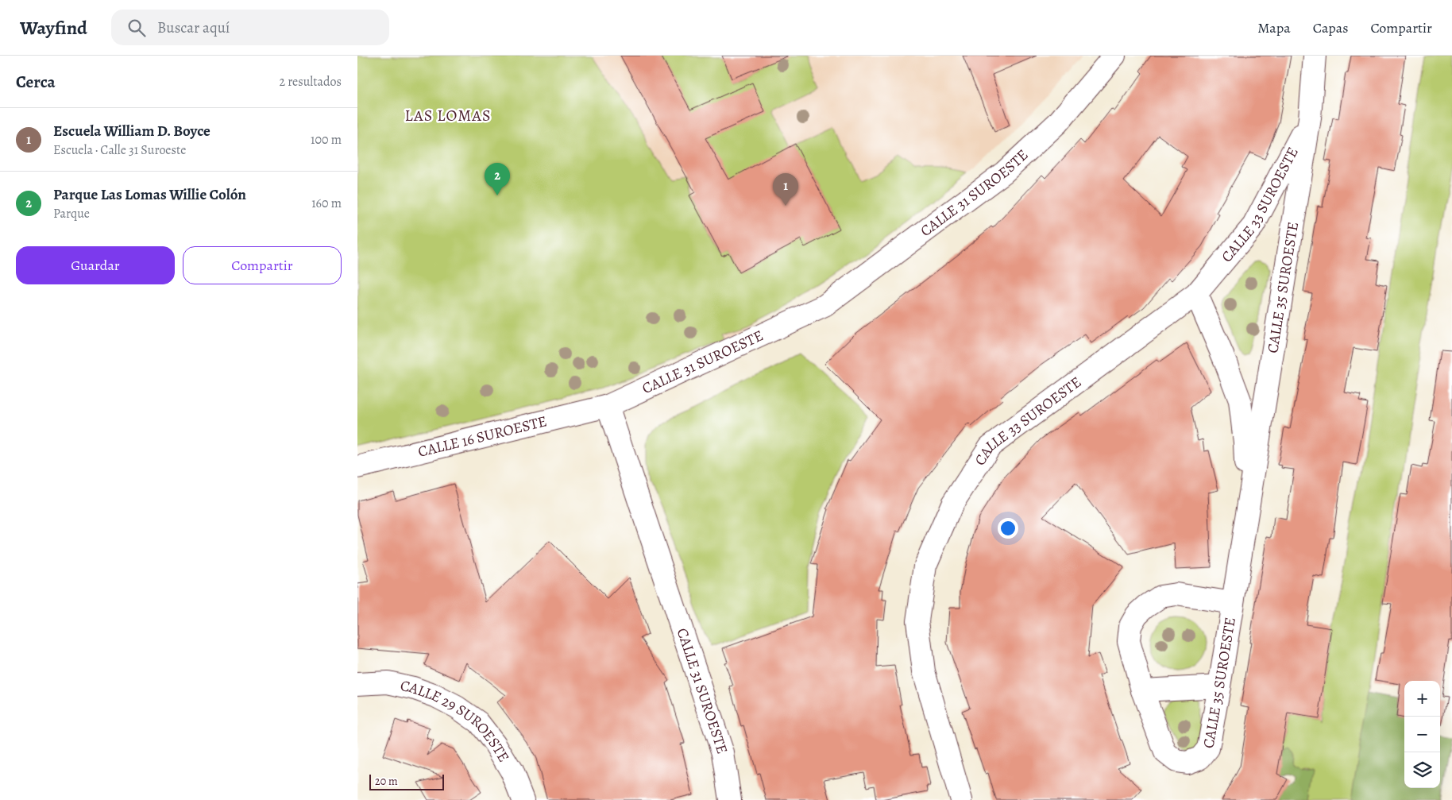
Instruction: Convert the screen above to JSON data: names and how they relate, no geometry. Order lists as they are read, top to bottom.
{
  "streets": {
    "street": [
      "CALLE 31 SUROESTE",
      "CALLE 33 SUROESTE",
      "CALLE 35 SUROESTE",
      "CALLE 16 SUROESTE",
      "CALLE 29 SUROESTE"
    ]
  },
  "crossings": [
    ["CALLE 31 SUROESTE", "CALLE 16 SUROESTE"],
    ["CALLE 33 SUROESTE", "CALLE 35 SUROESTE"]
  ],
  "districts": ["LAS LOMAS"],
  "scale_bar": "20 m",
  "page": {
    "header": "Wayfind",
    "search": "Buscar aquí",
    "nav": ["Mapa", "Capas", "Compartir"],
    "heading": ["Cerca", "2 resultados"],
    "list": [
      {
        "mark": "1",
        "name": "Escuela William D. Boyce",
        "note": "Escuela · Calle 31 Suroeste",
        "value": "100 m"
      },
      {
        "mark": "2",
        "name": "Parque Las Lomas Willie Colón",
        "note": "Parque",
        "value": "160 m"
      }
    ],
    "pins": ["2", "1"],
    "buttons": ["Guardar", "Compartir"],
    "map_buttons": ["+", "−"],
    "scale": "20 m"
  }
}
